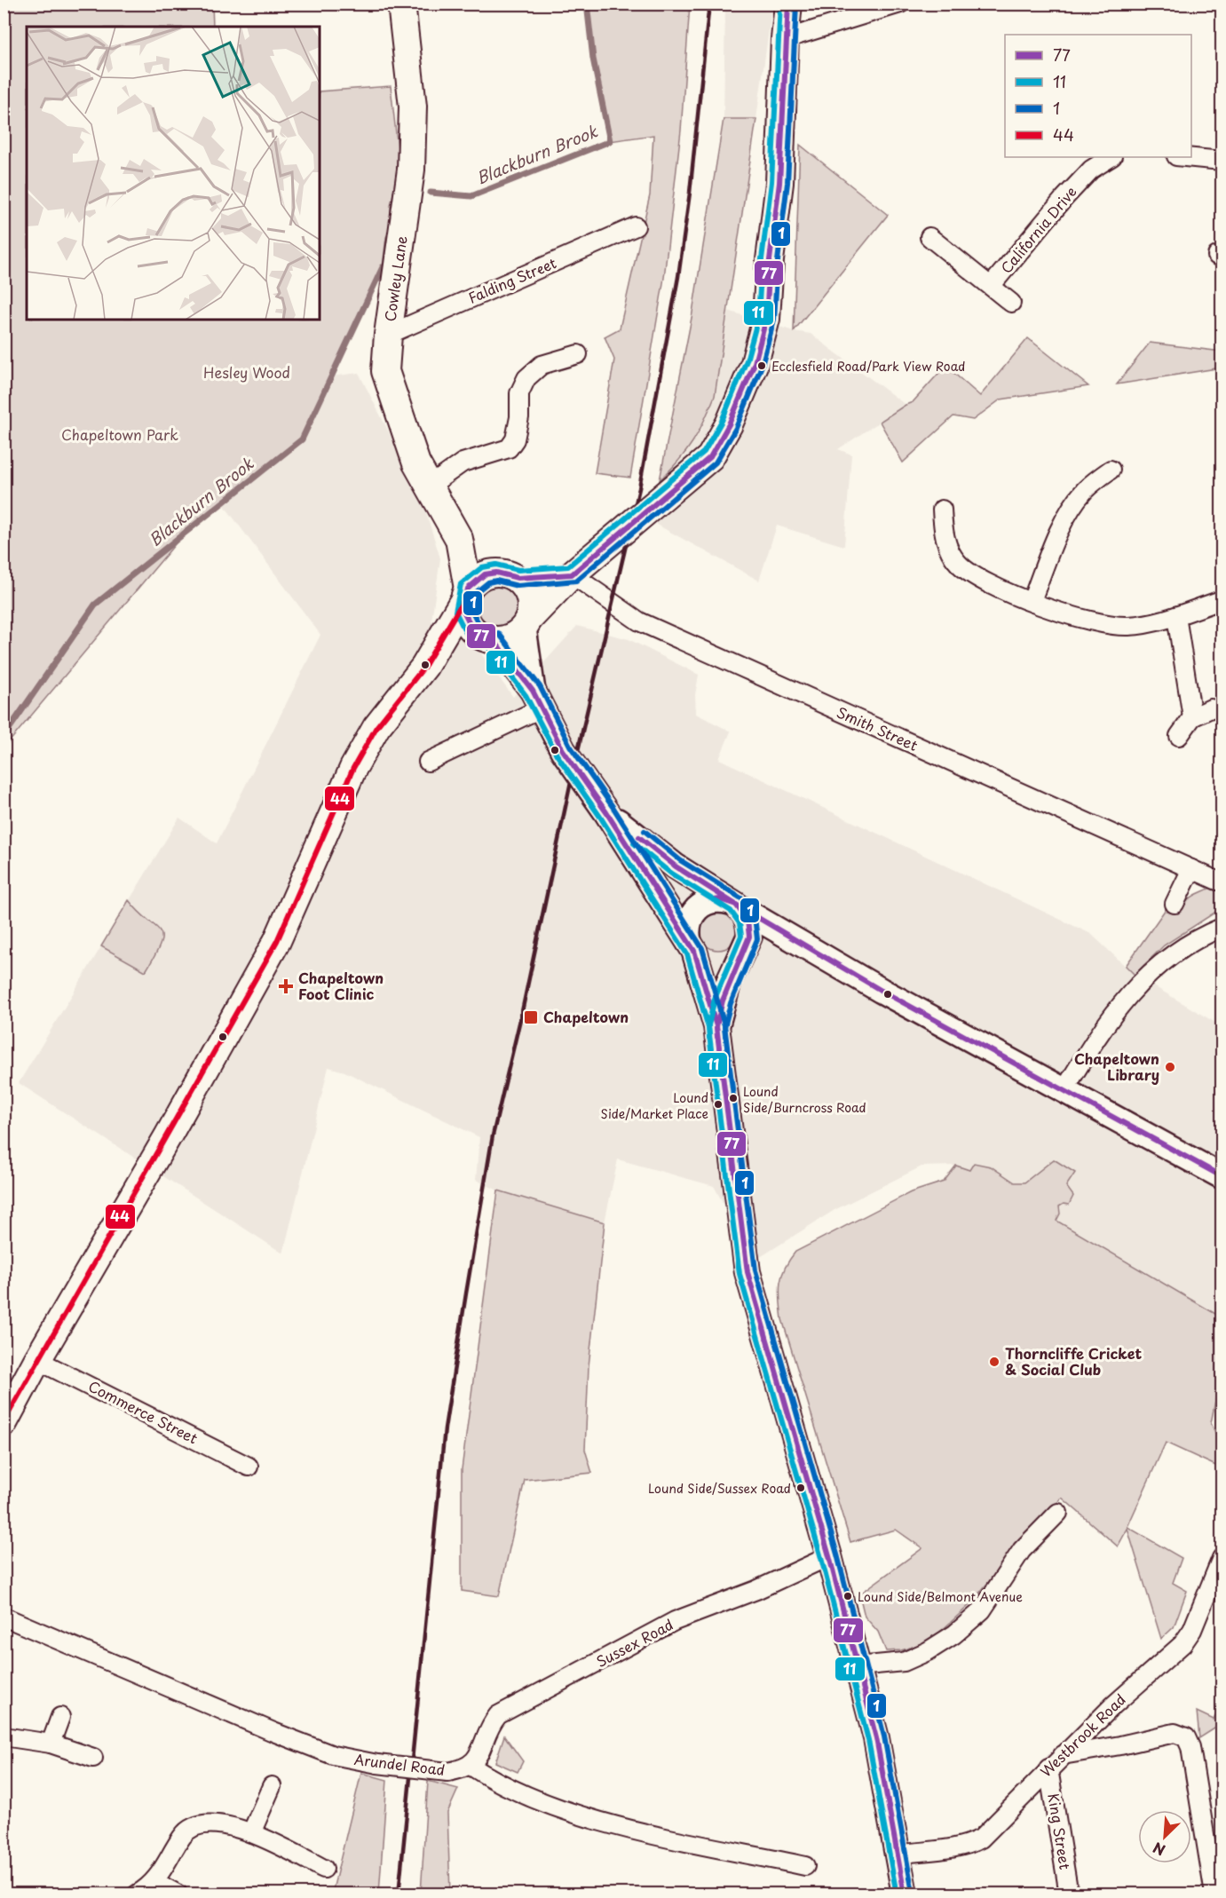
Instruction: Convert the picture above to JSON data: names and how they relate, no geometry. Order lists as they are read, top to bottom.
{
  "streets": {
    "main road": ["Cowley Lane"],
    "street": [
      "California Drive",
      "Falding Street",
      "Smith Street",
      "Commerce Street",
      "Sussex Road",
      "Westbrook Road",
      "Arundel Road",
      "King Street"
    ]
  },
  "crossings": [
    ["Cowley Lane", "Falding Street"],
    ["Sussex Road", "Arundel Road"],
    ["Westbrook Road", "King Street"]
  ],
  "water": ["Blackburn Brook"],
  "parks": ["Hesley Wood", "Chapeltown Park"],
  "places": {
    "other": [
      "Ecclesfield Road/Park View Road",
      "Chapeltown Library",
      "Lound Side/Burncross Road",
      "Lound Side/Market Place",
      "Thorncliffe Cricket & Social Club",
      "Lound Side/Sussex Road",
      "Lound Side/Belmont Avenue"
    ],
    "health": ["Chapeltown Foot Clinic"],
    "transit": ["Chapeltown"]
  },
  "lines": [
    "transit line 77",
    "transit line 11",
    "transit line 1",
    "transit line 44"
  ],
  "legend": [
    "77",
    "11",
    "1",
    "44"
  ],
  "north": "bottom left"
}
